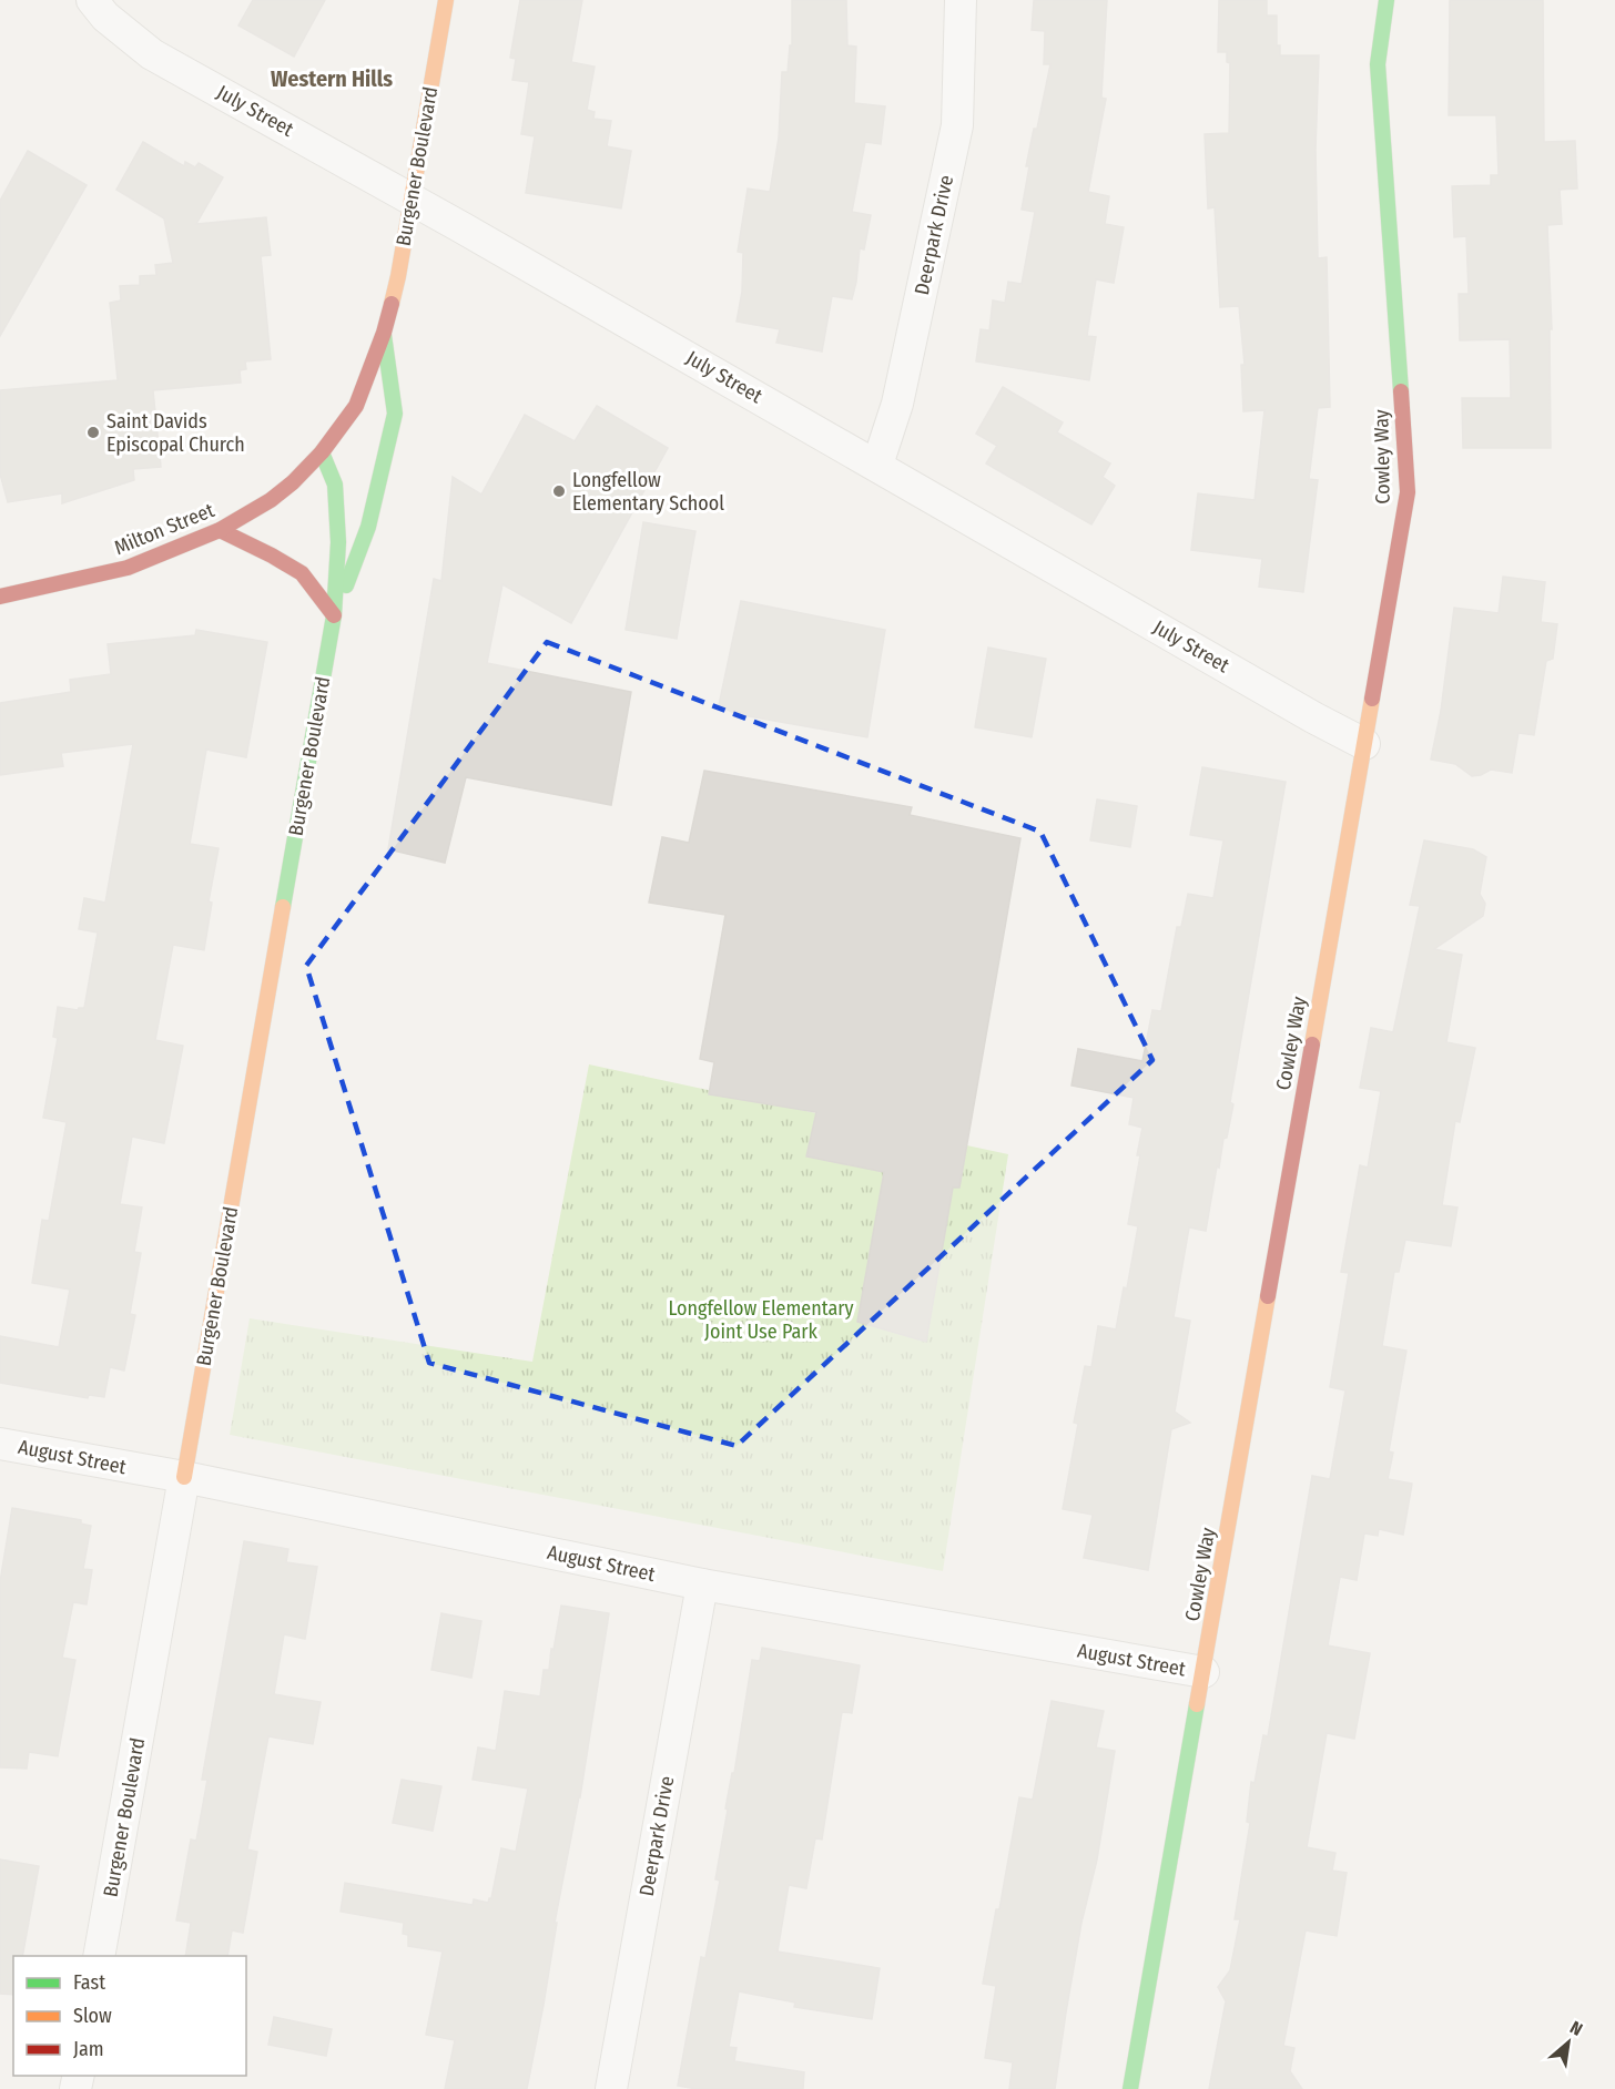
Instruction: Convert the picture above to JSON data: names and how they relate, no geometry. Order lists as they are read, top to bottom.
{
  "streets": {
    "street": [
      "July Street",
      "Burgener Boulevard",
      "Deerpark Drive",
      "Cowley Way",
      "Milton Street",
      "August Street"
    ]
  },
  "crossings": [
    ["July Street", "Burgener Boulevard"],
    ["July Street", "Deerpark Drive"],
    ["July Street", "Cowley Way"],
    ["Burgener Boulevard", "Milton Street"],
    ["Burgener Boulevard", "August Street"],
    ["Deerpark Drive", "August Street"],
    ["Cowley Way", "August Street"]
  ],
  "districts": ["Western Hills"],
  "parks": ["Longfellow Elementary Joint Use Park"],
  "places": ["Saint Davids Episcopal Church", "Longfellow Elementary School"],
  "legend": ["Fast", "Slow", "Jam"],
  "north": "top right"
}
